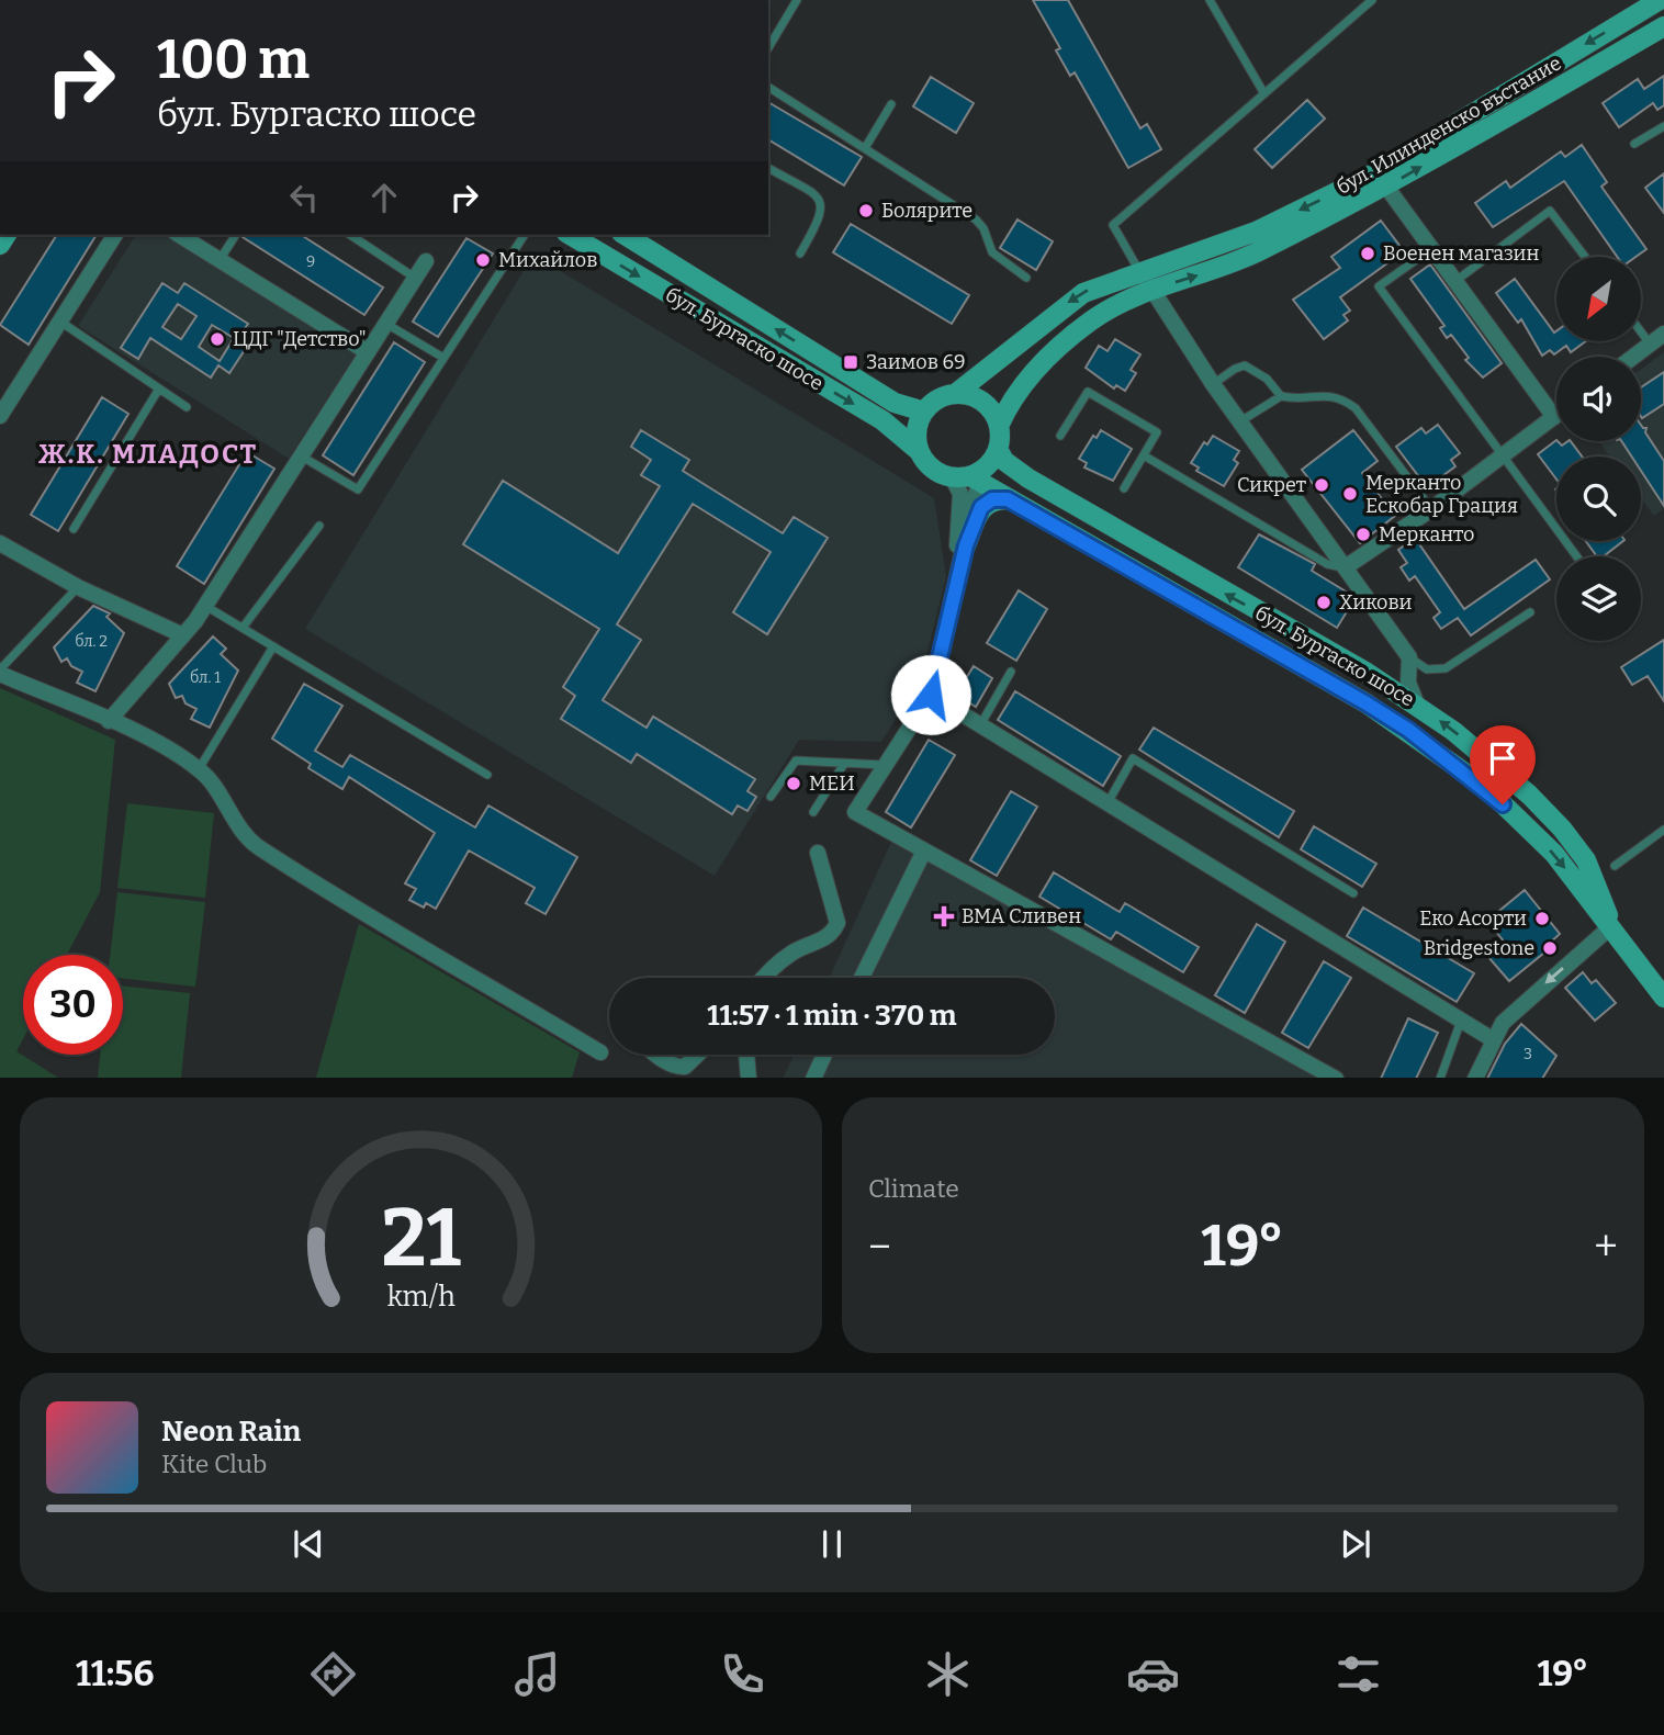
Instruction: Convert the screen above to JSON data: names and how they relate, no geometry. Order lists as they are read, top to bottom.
{
  "streets": {
    "main road": ["бул. Илинденско въстание", "бул. Бургаско шосе"]
  },
  "crossings": [
    ["бул. Илинденско въстание", "бул. Бургаско шосе"]
  ],
  "districts": ["Ж.К. МЛАДОСТ"],
  "places": {
    "other": [
      "Болярите",
      "Военен магазин",
      "Михайлов",
      "ЦДГ \"Детство\"",
      "Сикрет",
      "Мерканто Ескобар Грация",
      "Мерканто",
      "Хикови",
      "МЕИ",
      "Еко Асорти",
      "Bridgestone"
    ],
    "transit": ["Заимов 69"],
    "health": ["ВМА Сливен"]
  },
  "house_numbers": [
    "9",
    "бл. 2",
    "бл. 1",
    "3"
  ],
  "north": "bottom left",
  "page": {
    "turn": ["100 m", "бул. Бургаско шосе"],
    "limit": "30",
    "trip": "11:57 · 1 min · 370 m",
    "tile": "Climate",
    "heat": ["−", "19°", "+"],
    "song": ["Neon Rain", "Kite Club"],
    "tabs": ["11:56", "19°"],
    "gauge": ["21", "km/h"]
  }
}
